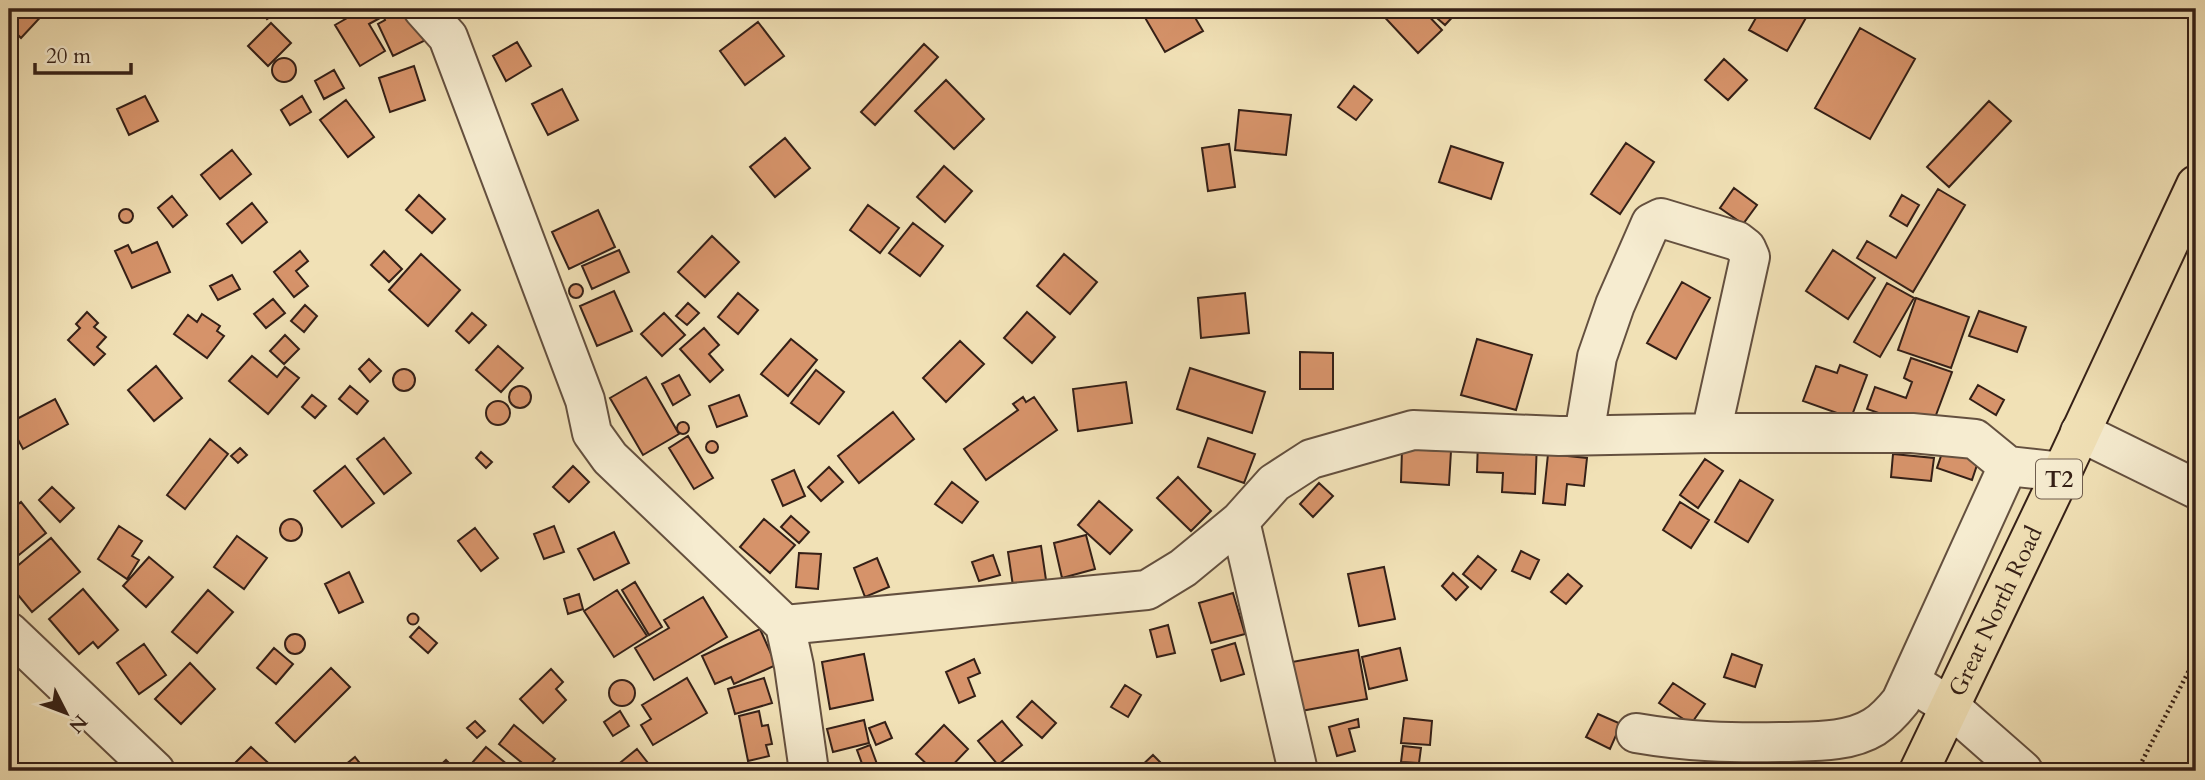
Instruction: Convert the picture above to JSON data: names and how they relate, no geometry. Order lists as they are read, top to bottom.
{
  "streets": {
    "highway": ["T2", "Great North Road"]
  },
  "scale_bar": "20 m",
  "north": "bottom right"
}
